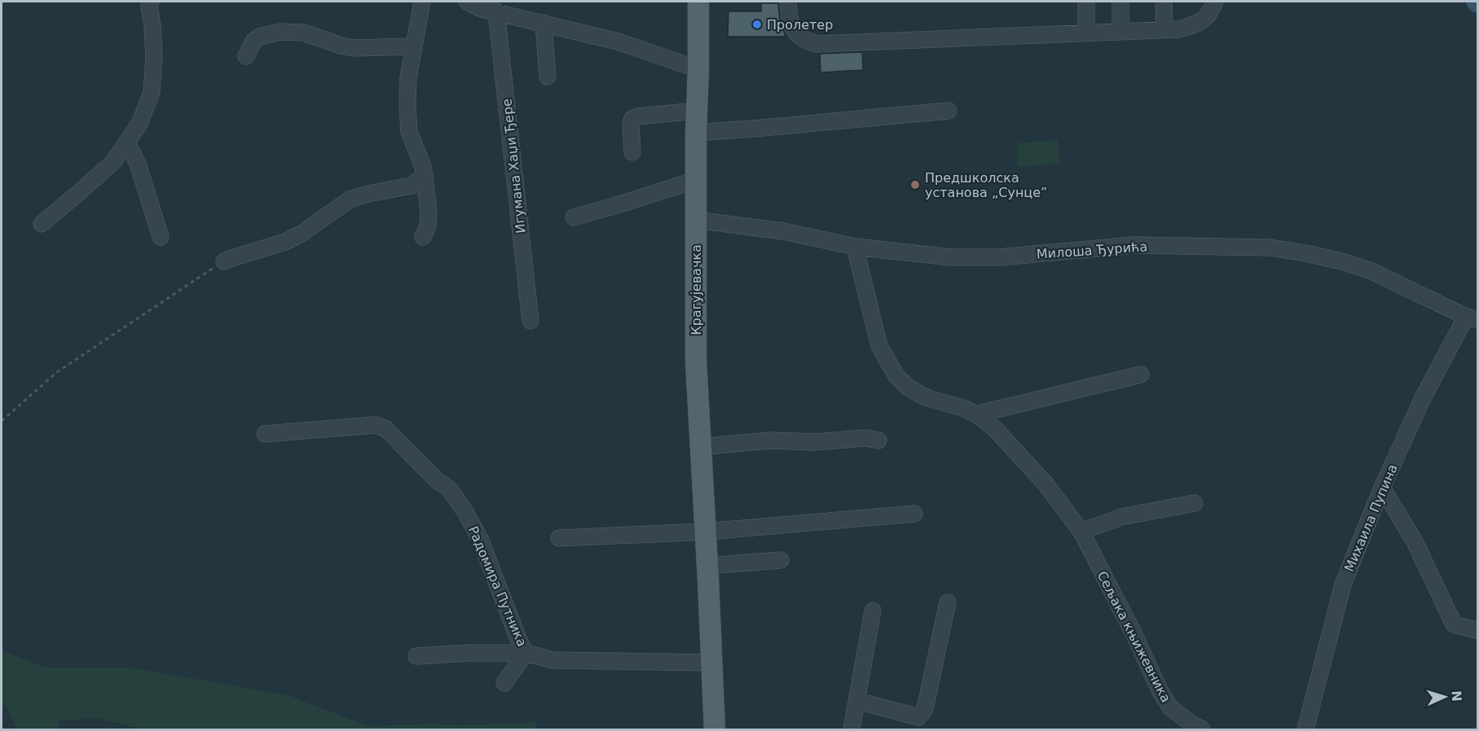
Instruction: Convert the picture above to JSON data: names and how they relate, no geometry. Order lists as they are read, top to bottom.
{
  "streets": {
    "main road": ["Крагујевачка"],
    "street": [
      "Игумана Хаџи Ђере",
      "Милоша Ђурића",
      "Михаила Пупина",
      "Радомира Путника",
      "Сељака књижевника"
    ]
  },
  "crossings": [
    ["Милоша Ђурића", "Крагујевачка"],
    ["Милоша Ђурића", "Михаила Пупина"],
    ["Милоша Ђурића", "Сељака књижевника"],
    ["Крагујевачка", "Радомира Путника"]
  ],
  "places": ["Пролетер", "Предшколска установа „Сунце”"],
  "north": "right"
}
